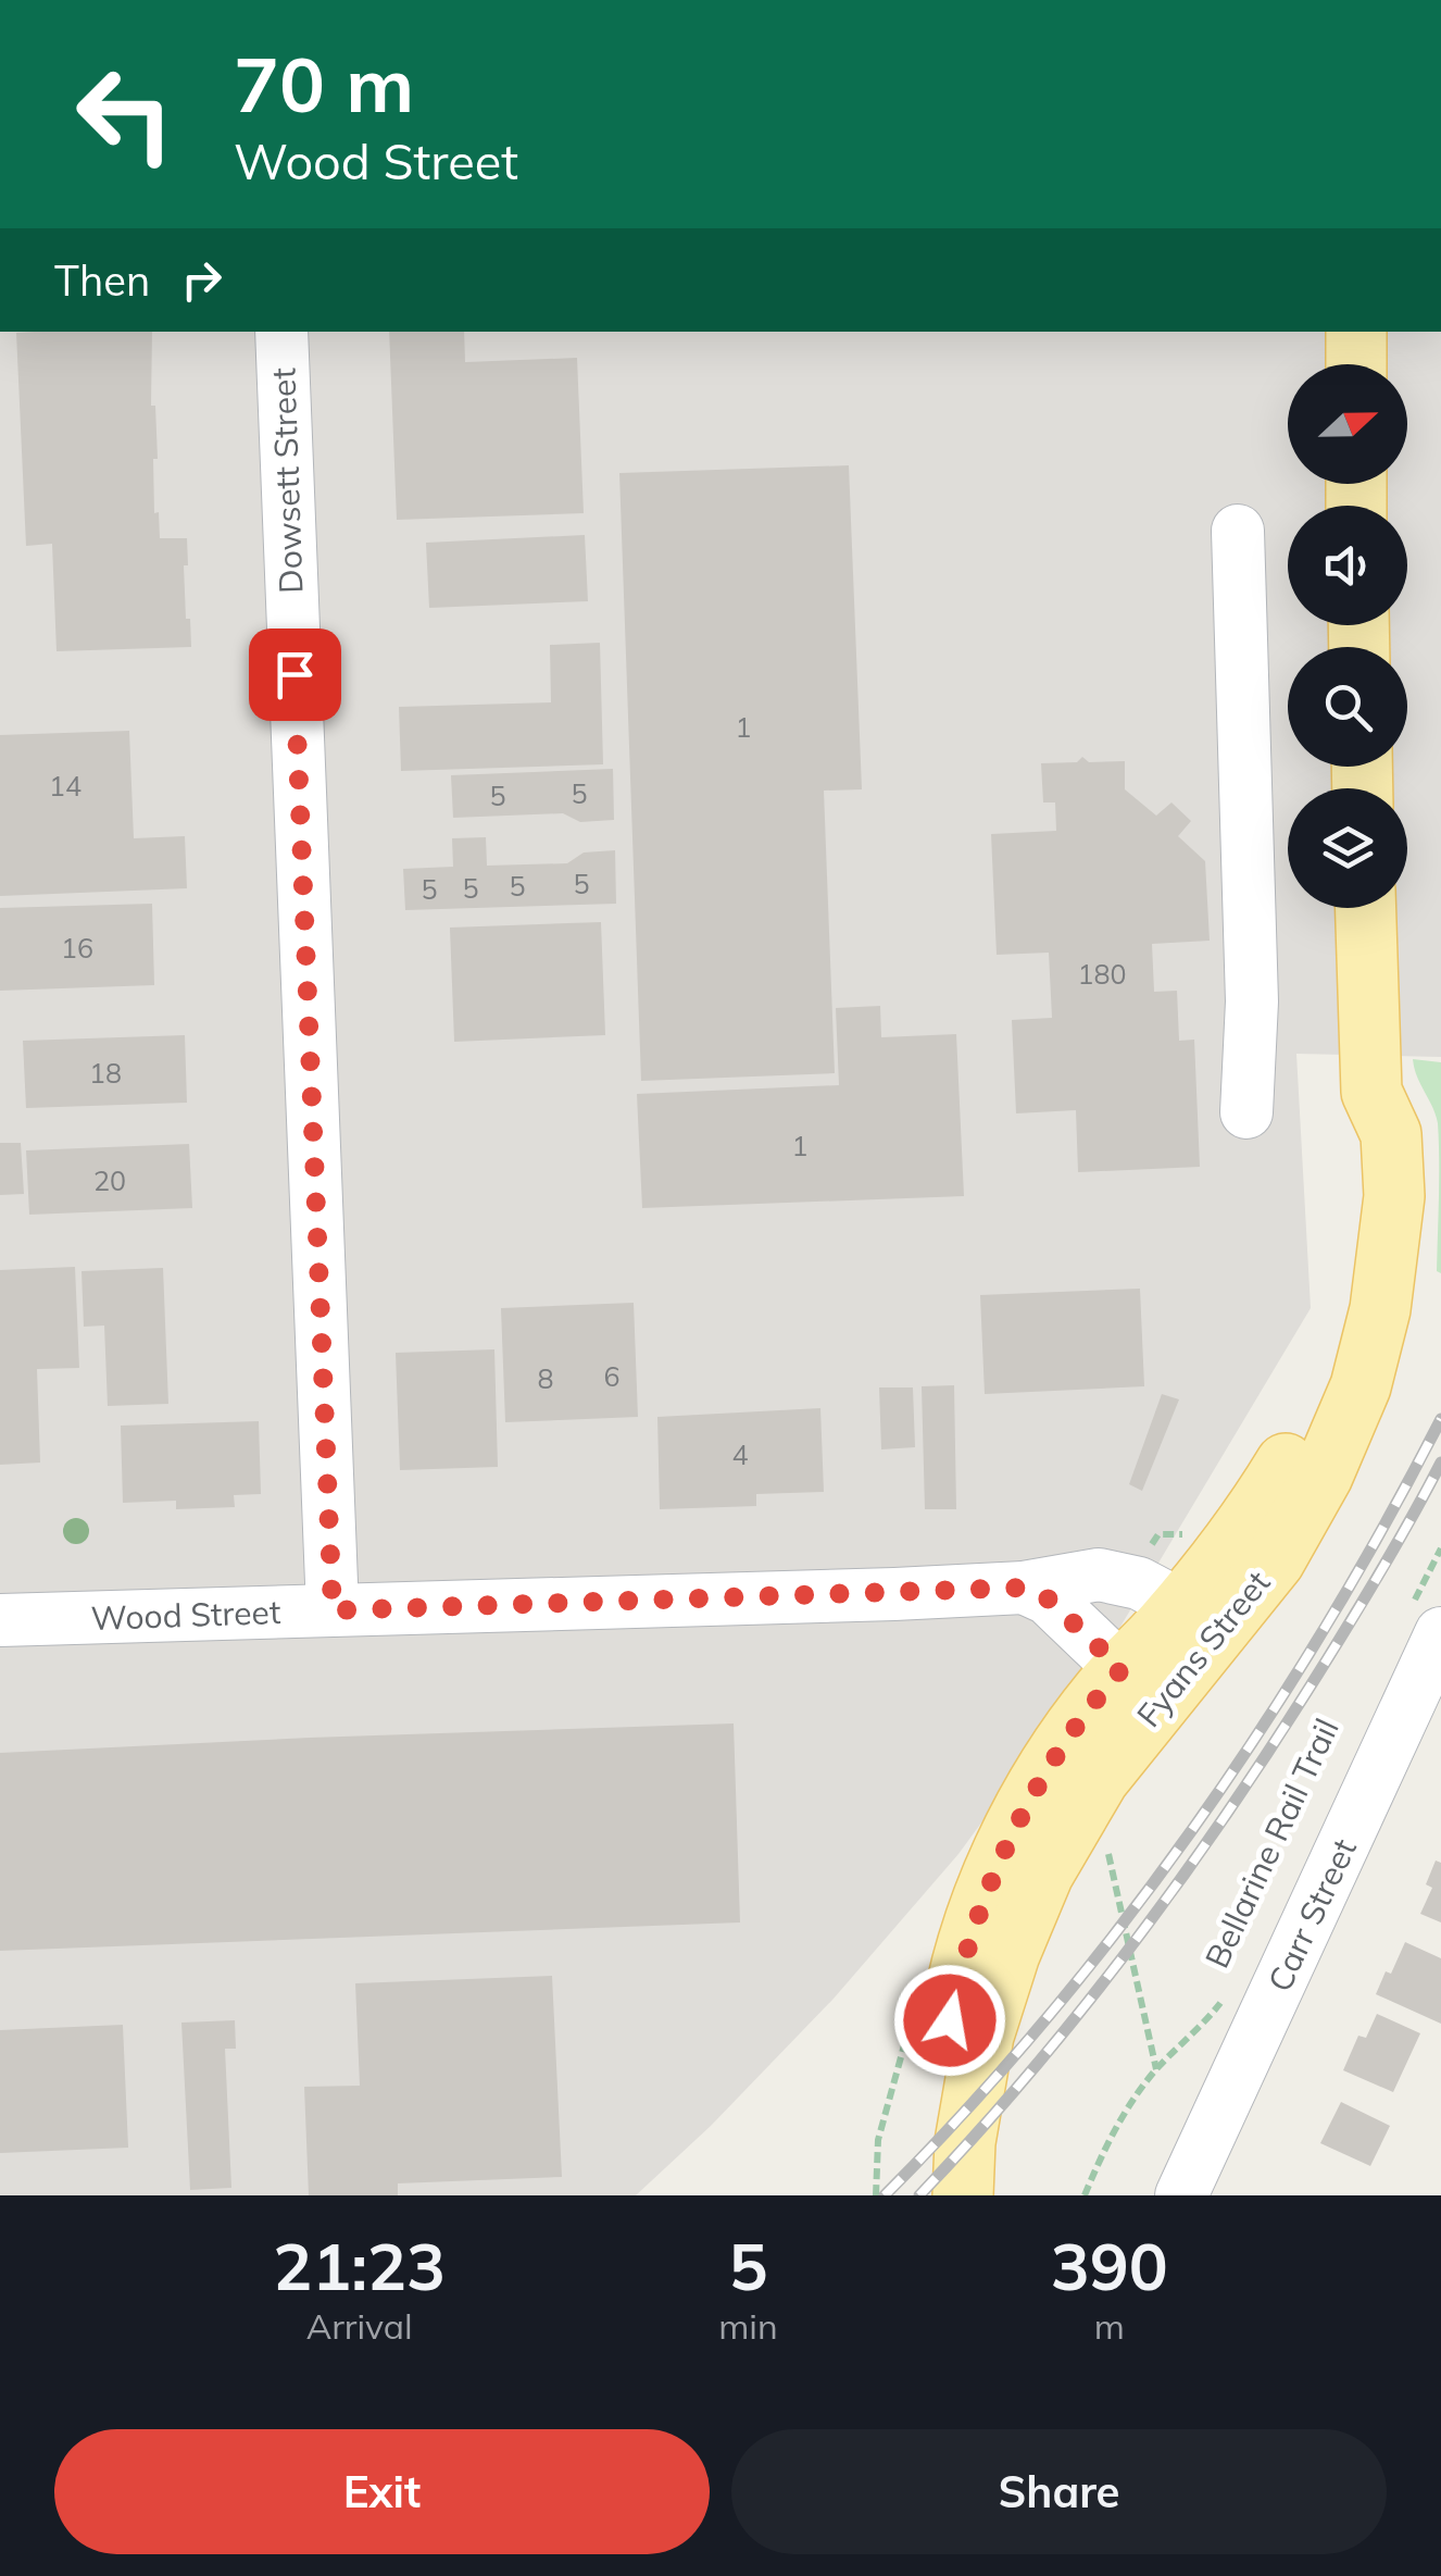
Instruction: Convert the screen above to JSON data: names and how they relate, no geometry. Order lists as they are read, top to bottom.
{
  "streets": {
    "main road": ["Fyans Street"],
    "street": ["Dowsett Street", "Wood Street", "Carr Street"],
    "path": ["Bellarine Rail Trail"]
  },
  "crossings": [
    ["Dowsett Street", "Wood Street"],
    ["Wood Street", "Fyans Street"]
  ],
  "house_numbers": [
    "1",
    "14",
    "5",
    "5",
    "5",
    "5",
    "5",
    "5",
    "16",
    "180",
    "18",
    "1",
    "20",
    "6",
    "8",
    "4"
  ],
  "north": "right",
  "page": {
    "turn": ["70 m", "Wood Street"],
    "then": "Then",
    "eta": [
      "21:23",
      "Arrival",
      "5",
      "min",
      "390",
      "m"
    ],
    "buttons": ["Exit", "Share"]
  }
}
